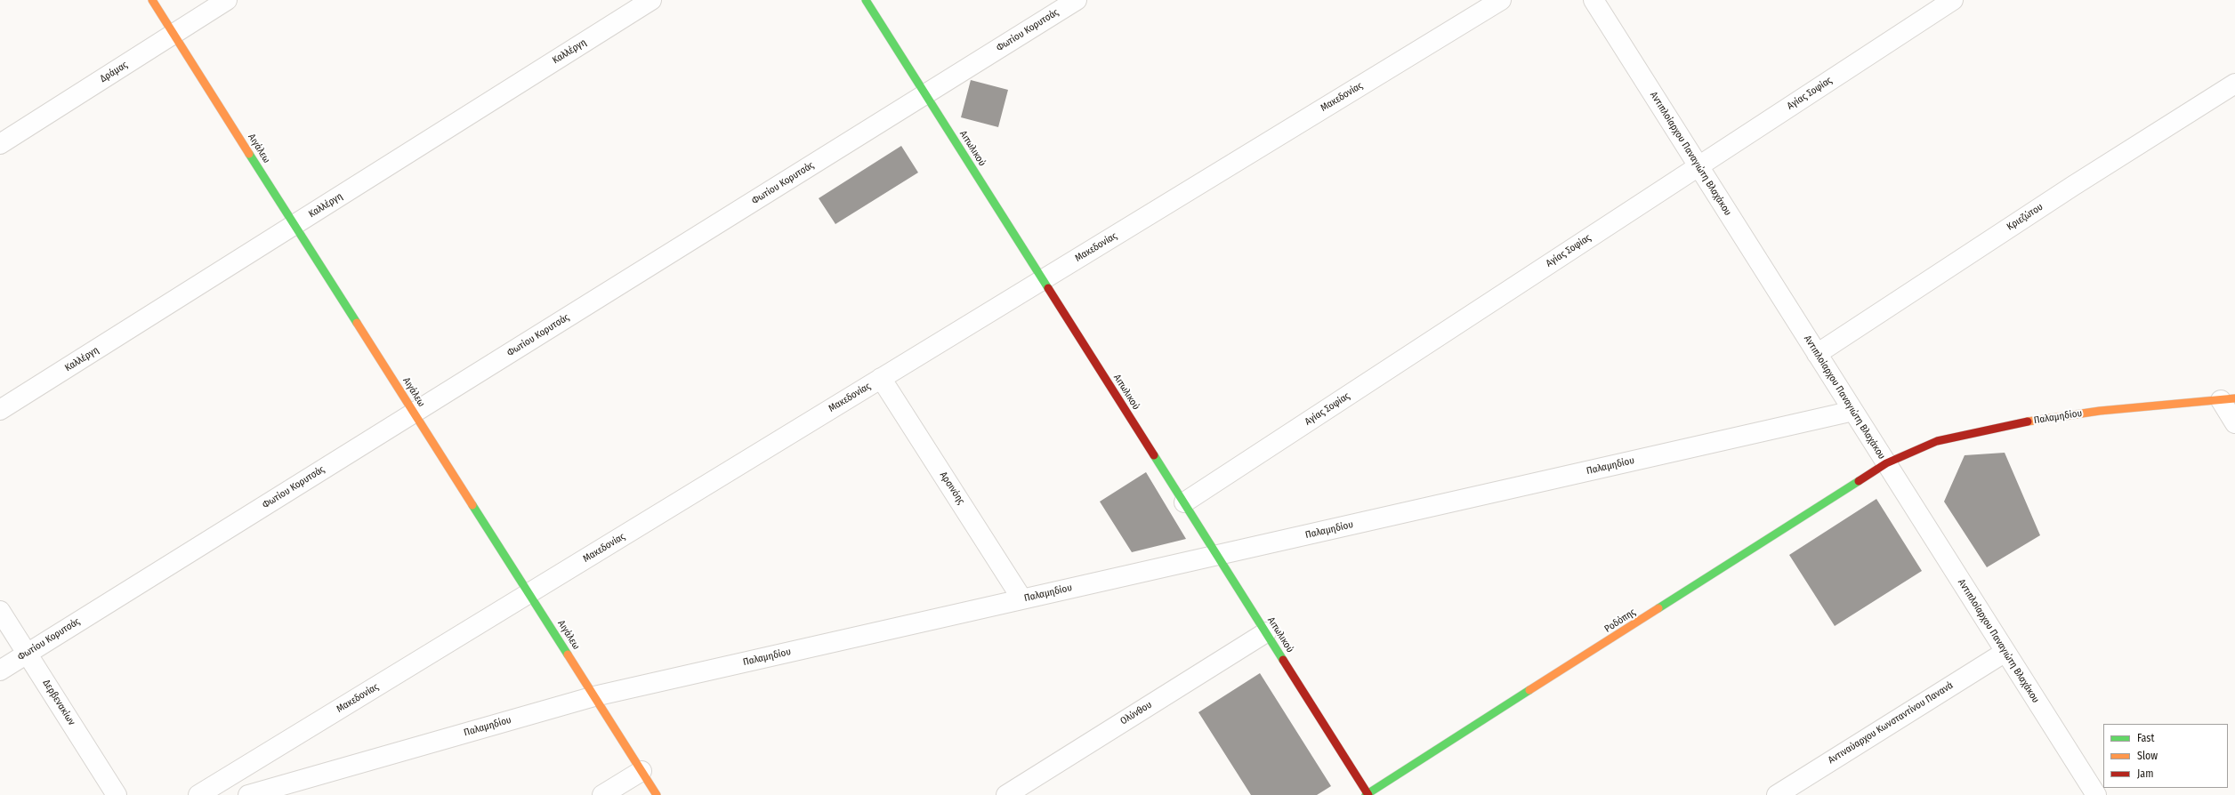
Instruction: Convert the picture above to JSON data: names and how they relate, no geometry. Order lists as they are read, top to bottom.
{
  "streets": {
    "street": [
      "Φωτίου Κορυτσάς",
      "Καλλέργη",
      "Δράμας",
      "Αγίας Σοφίας",
      "Μακεδονίας",
      "Αιγάλεω",
      "Αιτωλικού",
      "Αντιπλοίαρχου Παναγιώτη Βλαχάκου",
      "Κριεζώτου",
      "Παλαμηδίου",
      "Αρσινόης",
      "Ροδόπης",
      "Δερβενακίων",
      "Ολύνθου",
      "Αντιναύαρχου Κωνσταντίνου Πανανά"
    ]
  },
  "crossings": [
    ["Φωτίου Κορυτσάς", "Αιγάλεω"],
    ["Φωτίου Κορυτσάς", "Αιτωλικού"],
    ["Φωτίου Κορυτσάς", "Δερβενακίων"],
    ["Καλλέργη", "Αιγάλεω"],
    ["Δράμας", "Αιγάλεω"],
    ["Αγίας Σοφίας", "Αιτωλικού"],
    ["Αγίας Σοφίας", "Αντιπλοίαρχου Παναγιώτη Βλαχάκου"],
    ["Μακεδονίας", "Αιγάλεω"],
    ["Μακεδονίας", "Αιτωλικού"],
    ["Μακεδονίας", "Αρσινόης"],
    ["Αιγάλεω", "Παλαμηδίου"],
    ["Αιτωλικού", "Παλαμηδίου"],
    ["Αιτωλικού", "Ροδόπης"],
    ["Αιτωλικού", "Ολύνθου"],
    ["Αντιπλοίαρχου Παναγιώτη Βλαχάκου", "Κριεζώτου"],
    ["Αντιπλοίαρχου Παναγιώτη Βλαχάκου", "Παλαμηδίου"],
    ["Αντιπλοίαρχου Παναγιώτη Βλαχάκου", "Ροδόπης"],
    ["Αντιπλοίαρχου Παναγιώτη Βλαχάκου", "Αντιναύαρχου Κωνσταντίνου Πανανά"],
    ["Παλαμηδίου", "Αρσινόης"],
    ["Παλαμηδίου", "Ροδόπης"]
  ],
  "legend": ["Fast", "Slow", "Jam"]
}
